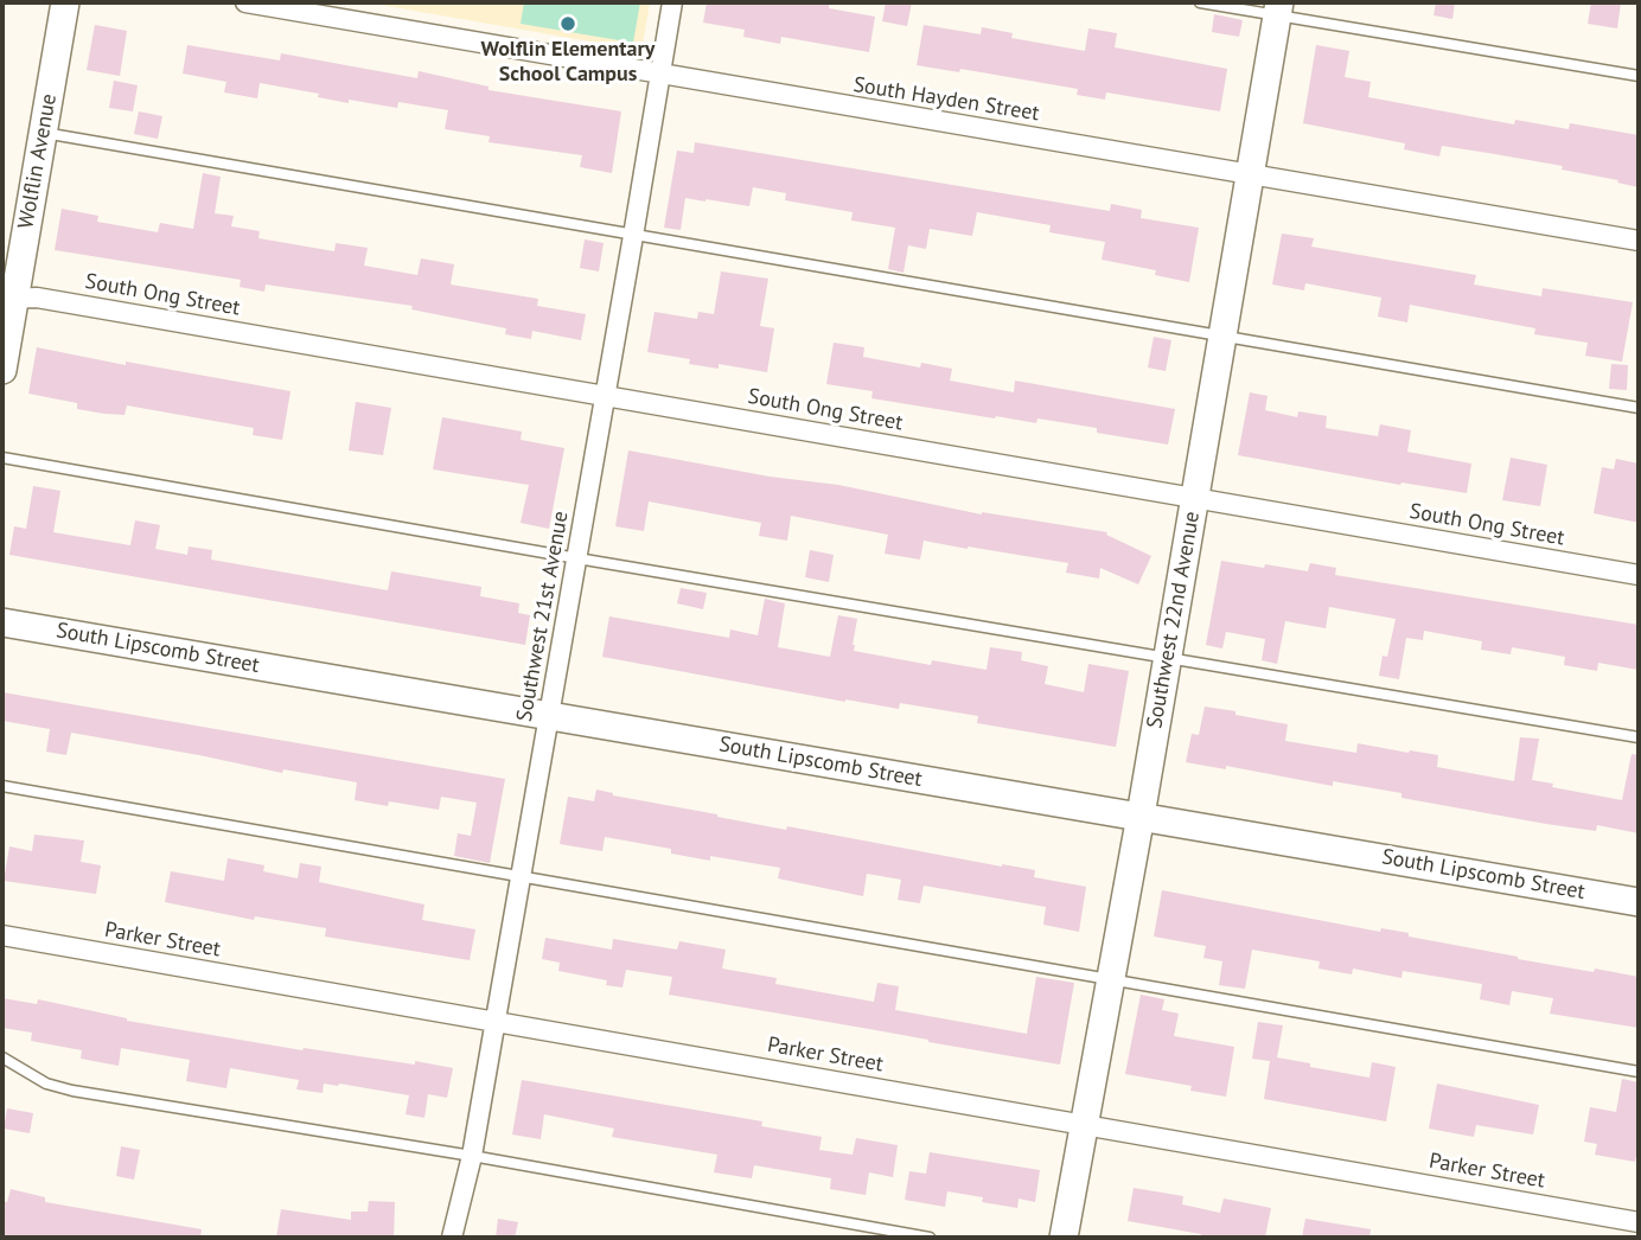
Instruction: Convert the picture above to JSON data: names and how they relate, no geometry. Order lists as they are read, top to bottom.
{
  "streets": {
    "street": [
      "South Hayden Street",
      "Wolflin Avenue",
      "South Ong Street",
      "Southwest 21st Avenue",
      "Southwest 22nd Avenue",
      "South Lipscomb Street",
      "Parker Street"
    ]
  },
  "crossings": [
    ["South Hayden Street", "Southwest 21st Avenue"],
    ["South Hayden Street", "Southwest 22nd Avenue"],
    ["Wolflin Avenue", "South Ong Street"],
    ["South Ong Street", "Southwest 21st Avenue"],
    ["South Ong Street", "Southwest 22nd Avenue"],
    ["Southwest 21st Avenue", "South Lipscomb Street"],
    ["Southwest 21st Avenue", "Parker Street"],
    ["Southwest 22nd Avenue", "South Lipscomb Street"],
    ["Southwest 22nd Avenue", "Parker Street"]
  ],
  "places": ["Wolflin Elementary School Campus"]
}
